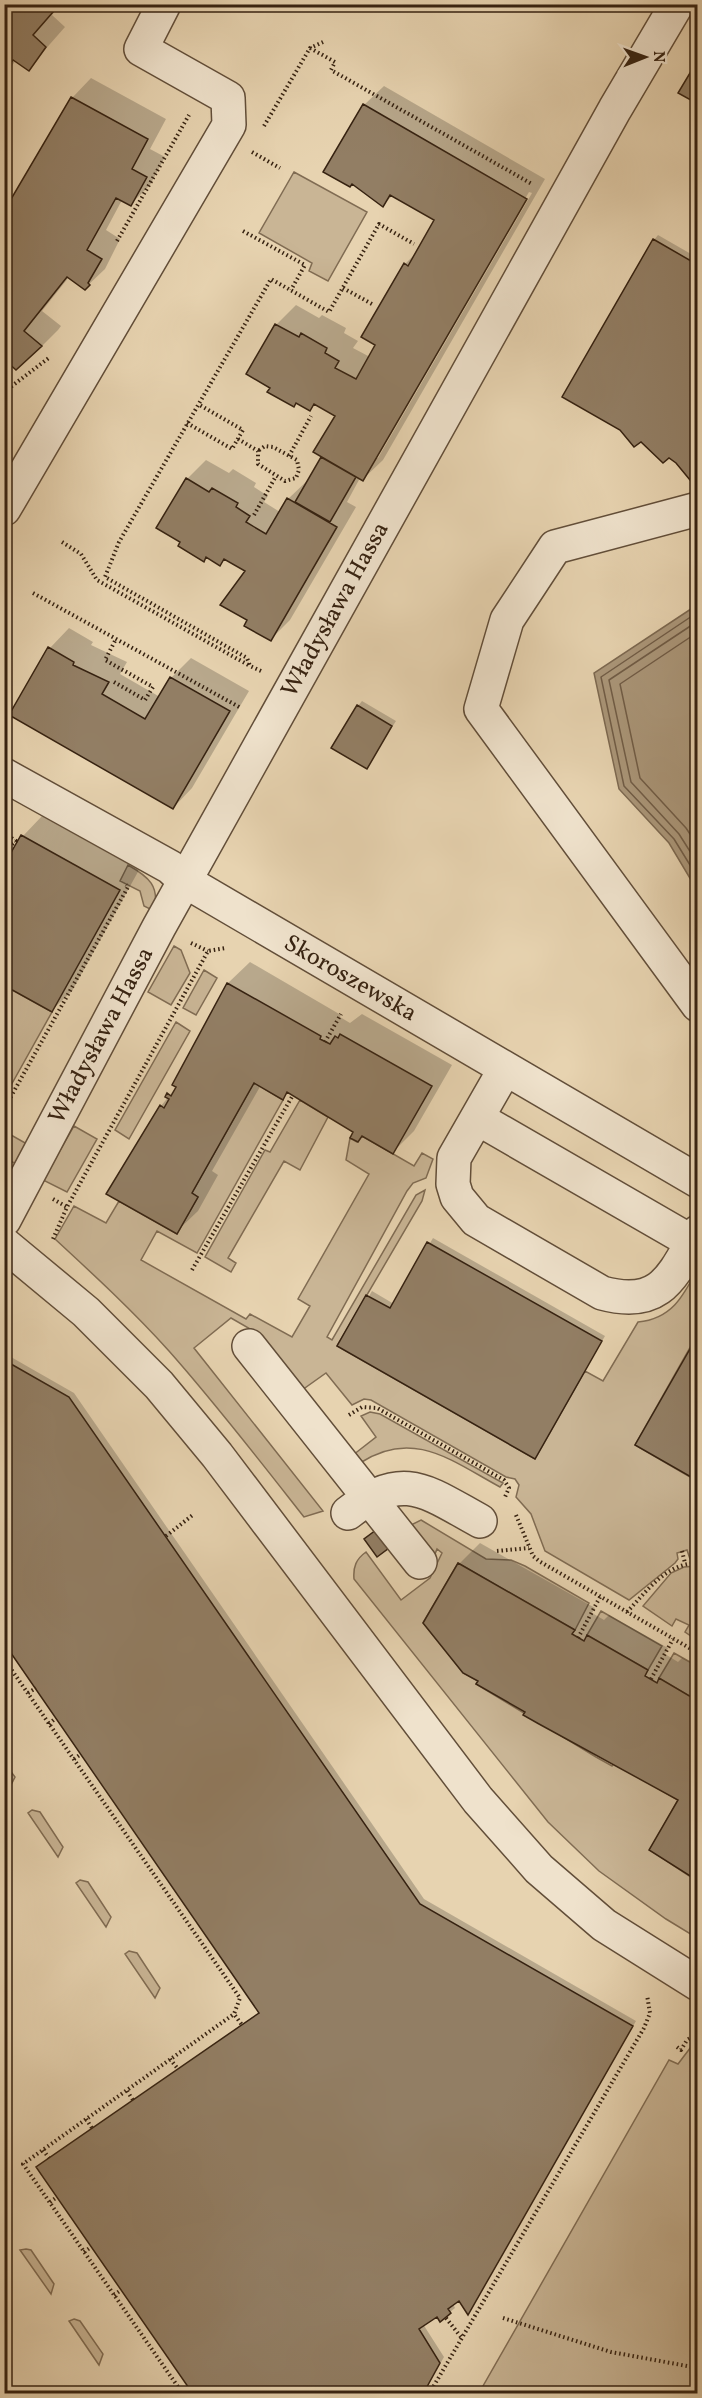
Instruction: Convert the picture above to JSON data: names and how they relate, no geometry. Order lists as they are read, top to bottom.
{
  "streets": {
    "street": ["Władysława Hassa", "Skoroszewska"]
  },
  "crossings": [
    ["Władysława Hassa", "Skoroszewska"]
  ],
  "north": "right"
}
